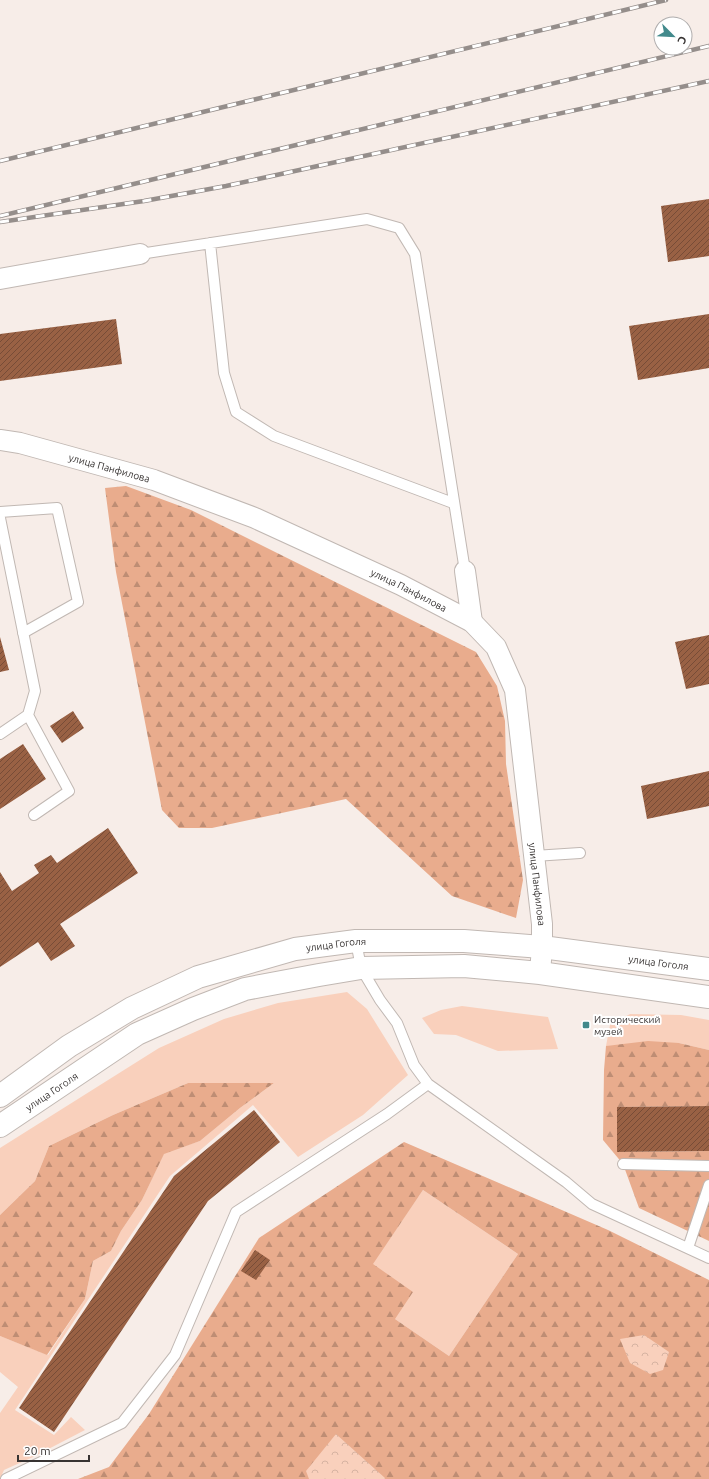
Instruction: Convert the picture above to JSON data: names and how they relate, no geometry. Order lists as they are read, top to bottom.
{
  "streets": {
    "street": ["улица Панфилова", "улица Гоголя"]
  },
  "crossings": [
    ["улица Панфилова", "улица Гоголя"]
  ],
  "places": {
    "transit": ["Исторический музей"]
  },
  "scale_bar": "20 m",
  "north": "bottom right"
}
